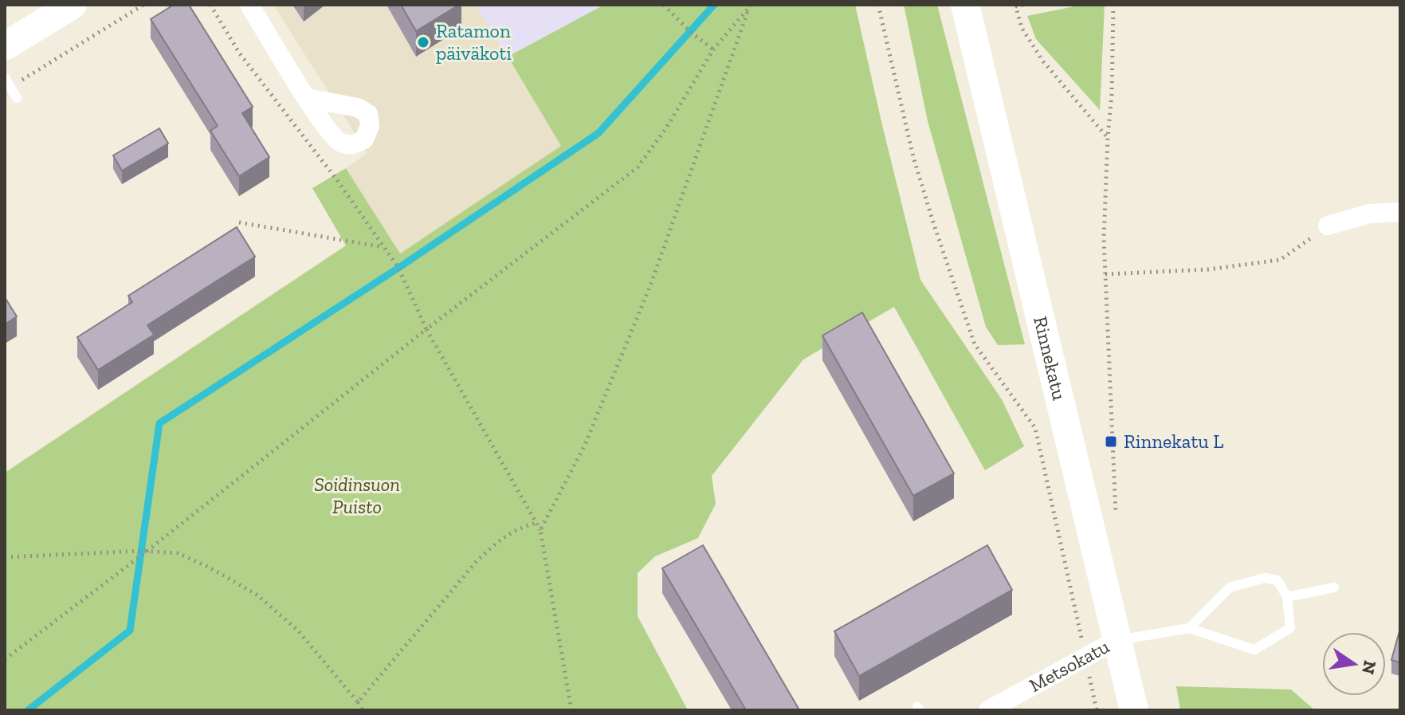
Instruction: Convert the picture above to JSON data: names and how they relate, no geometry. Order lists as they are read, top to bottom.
{
  "streets": {
    "street": ["Rinnekatu", "Metsokatu"]
  },
  "crossings": [
    ["Rinnekatu", "Metsokatu"]
  ],
  "parks": ["Soidinsuon Puisto"],
  "places": {
    "other": ["Ratamon päiväkoti"],
    "transit": ["Rinnekatu L"]
  },
  "north": "right"
}
